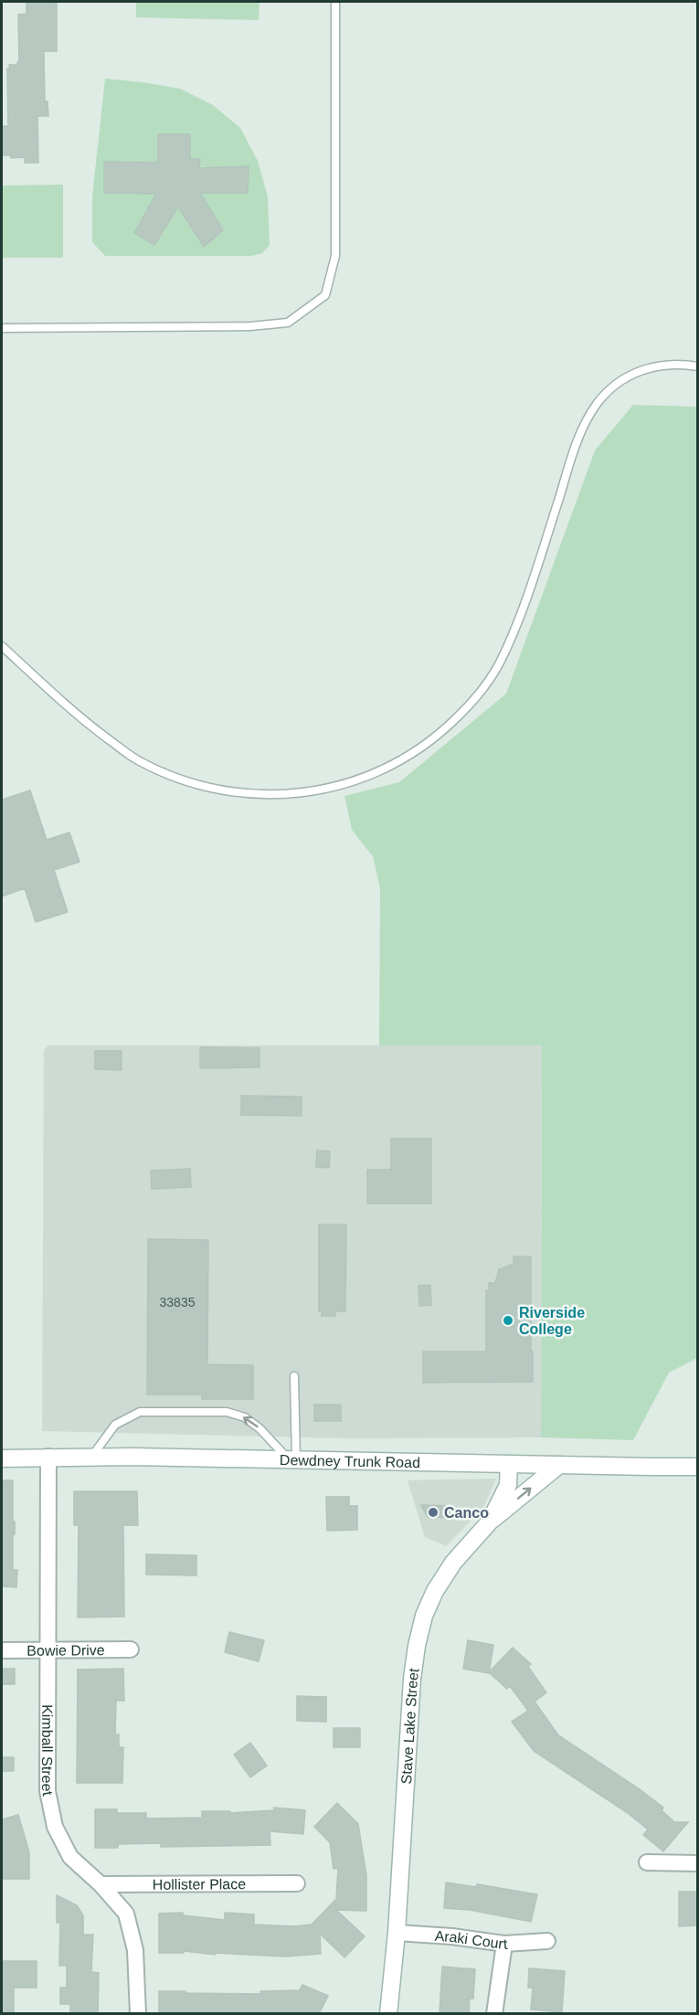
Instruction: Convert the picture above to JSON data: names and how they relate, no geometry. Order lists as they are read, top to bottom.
{
  "streets": {
    "main road": ["Dewdney Trunk Road", "Stave Lake Street"],
    "street": [
      "Bowie Drive",
      "Kimball Street",
      "Hollister Place",
      "Araki Court"
    ]
  },
  "crossings": [
    ["Dewdney Trunk Road", "Stave Lake Street"],
    ["Dewdney Trunk Road", "Kimball Street"],
    ["Bowie Drive", "Kimball Street"],
    ["Stave Lake Street", "Araki Court"],
    ["Kimball Street", "Hollister Place"]
  ],
  "places": ["Riverside College", "Canco"],
  "house_numbers": ["33835"]
}
